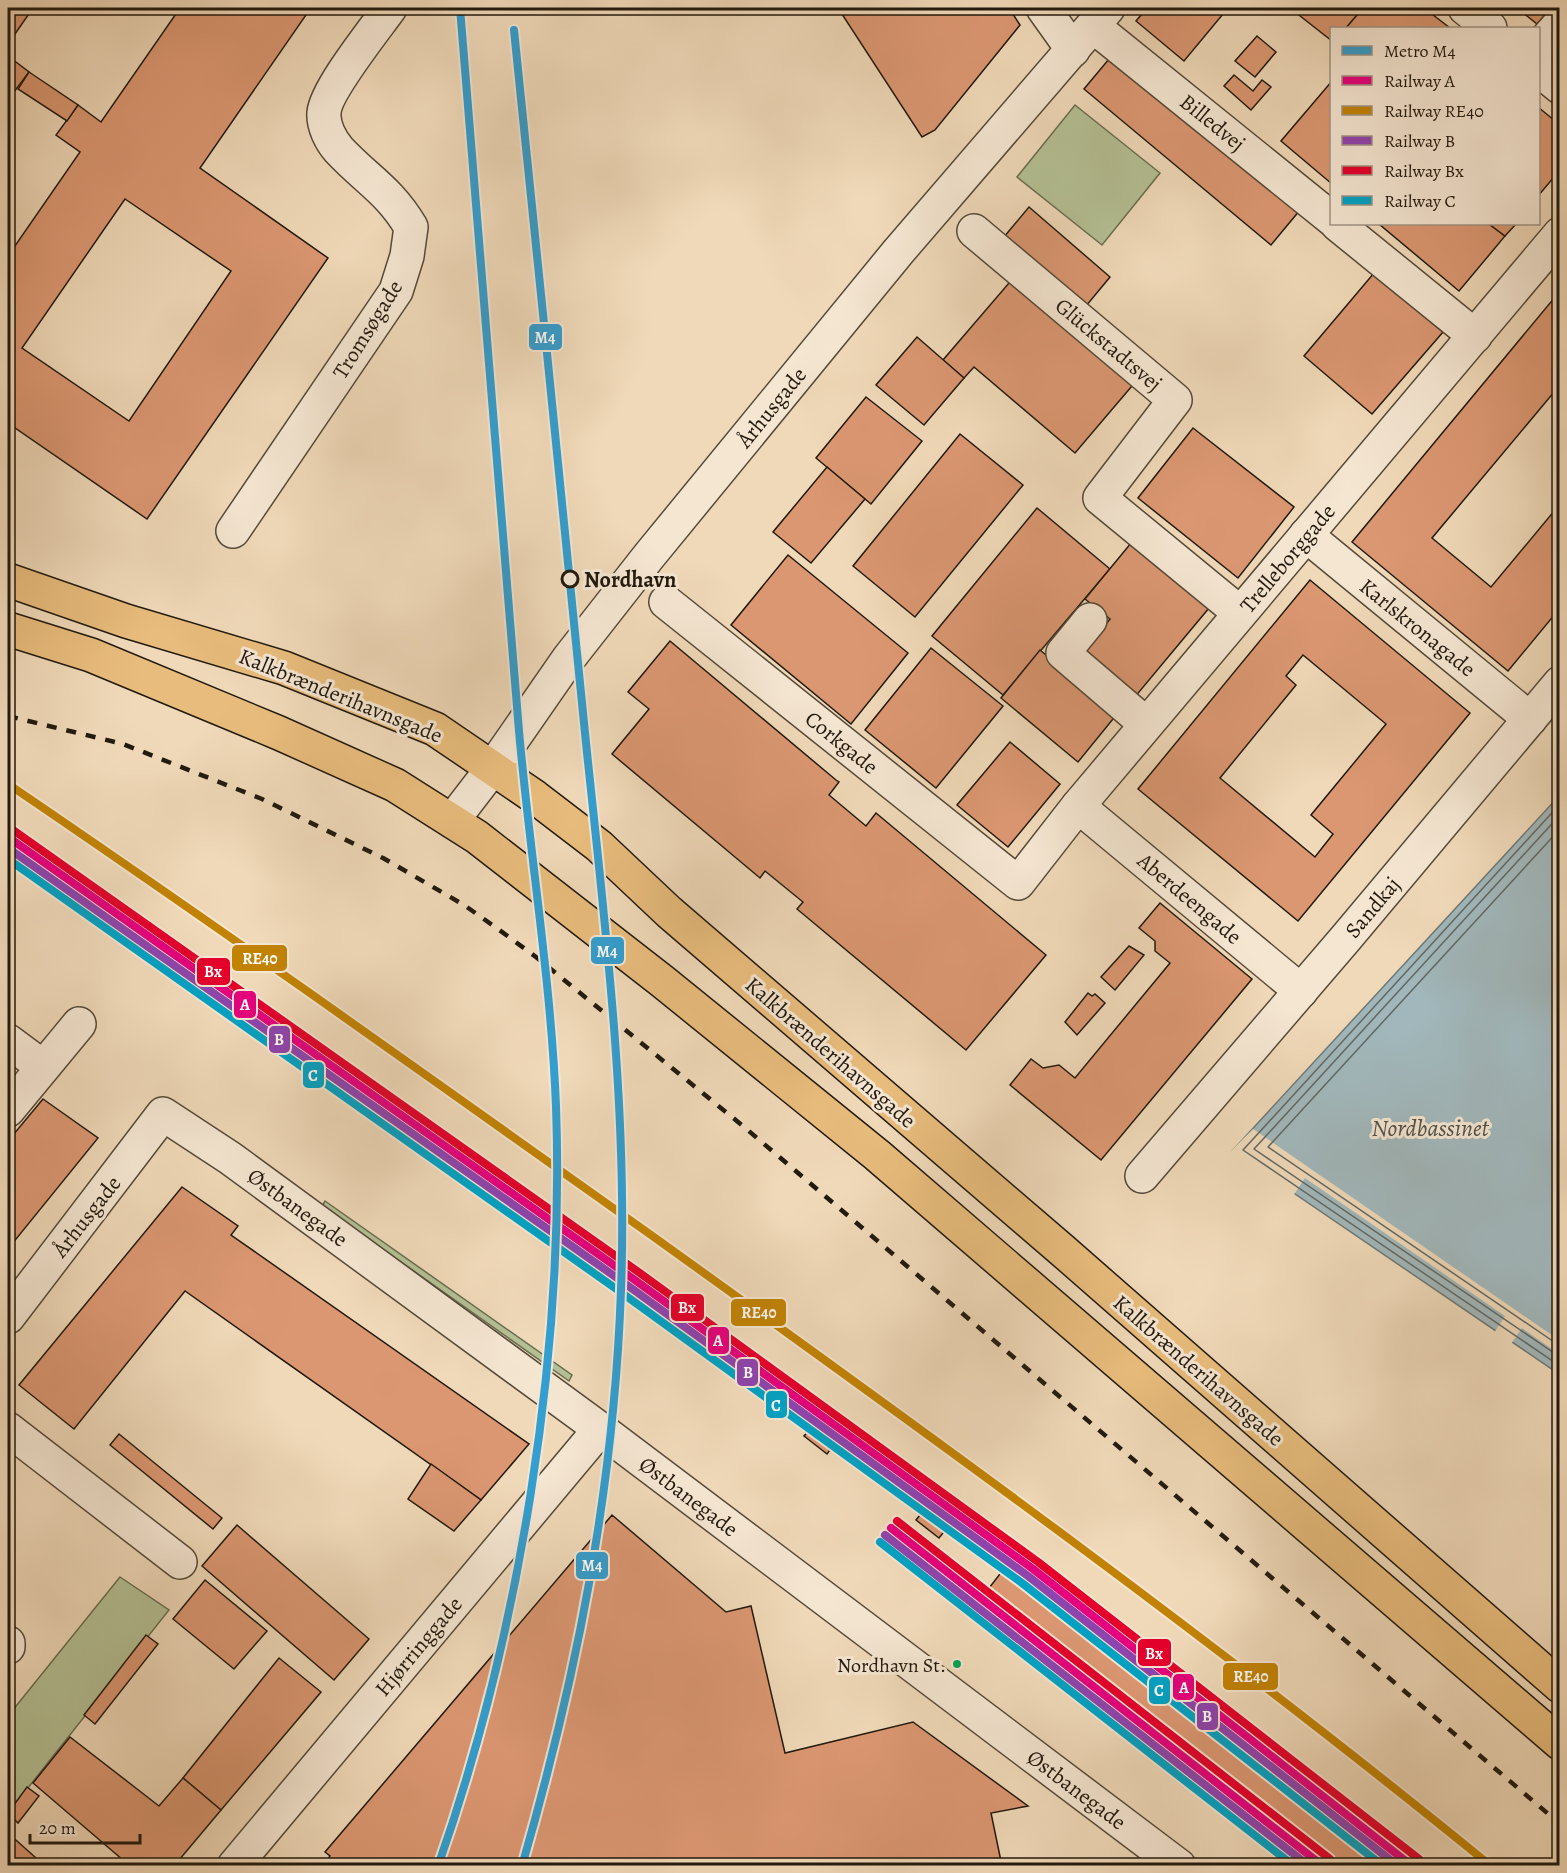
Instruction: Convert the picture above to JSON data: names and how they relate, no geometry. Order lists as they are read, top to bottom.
{
  "streets": {
    "main road": ["Kalkbrænderihavnsgade"],
    "street": [
      "Billedvej",
      "Tromsøgade",
      "Glückstadtsvej",
      "Århusgade",
      "Trelleborggade",
      "Karlskronagade",
      "Corkgade",
      "Aberdeengade",
      "Sandkaj",
      "Østbanegade",
      "Hjørringgade"
    ]
  },
  "crossings": [
    ["Billedvej", "Århusgade"],
    ["Glückstadtsvej", "Trelleborggade"],
    ["Århusgade", "Kalkbrænderihavnsgade"],
    ["Århusgade", "Østbanegade"],
    ["Trelleborggade", "Karlskronagade"],
    ["Trelleborggade", "Corkgade"],
    ["Trelleborggade", "Aberdeengade"],
    ["Karlskronagade", "Sandkaj"],
    ["Aberdeengade", "Sandkaj"],
    ["Østbanegade", "Hjørringgade"]
  ],
  "water": ["Nordbassinet"],
  "places": ["Nordhavn", "Nordhavn St."],
  "lines": [
    "metro line M4",
    "rail line RE40",
    "rail line Bx",
    "rail line A",
    "rail line B",
    "rail line C"
  ],
  "legend": [
    "Metro M4",
    "Railway A",
    "Railway RE40",
    "Railway B",
    "Railway Bx",
    "Railway C"
  ],
  "scale_bar": "20 m"
}
